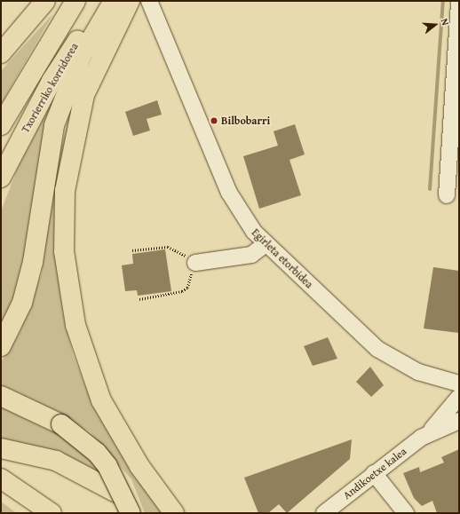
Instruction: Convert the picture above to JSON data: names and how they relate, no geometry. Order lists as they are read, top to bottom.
{
  "streets": {
    "highway": ["Txorierriko korridorea"],
    "street": ["Egirleta etorbidea", "Andikoetxe kalea"]
  },
  "places": ["Bilbobarri"],
  "north": "right"
}
